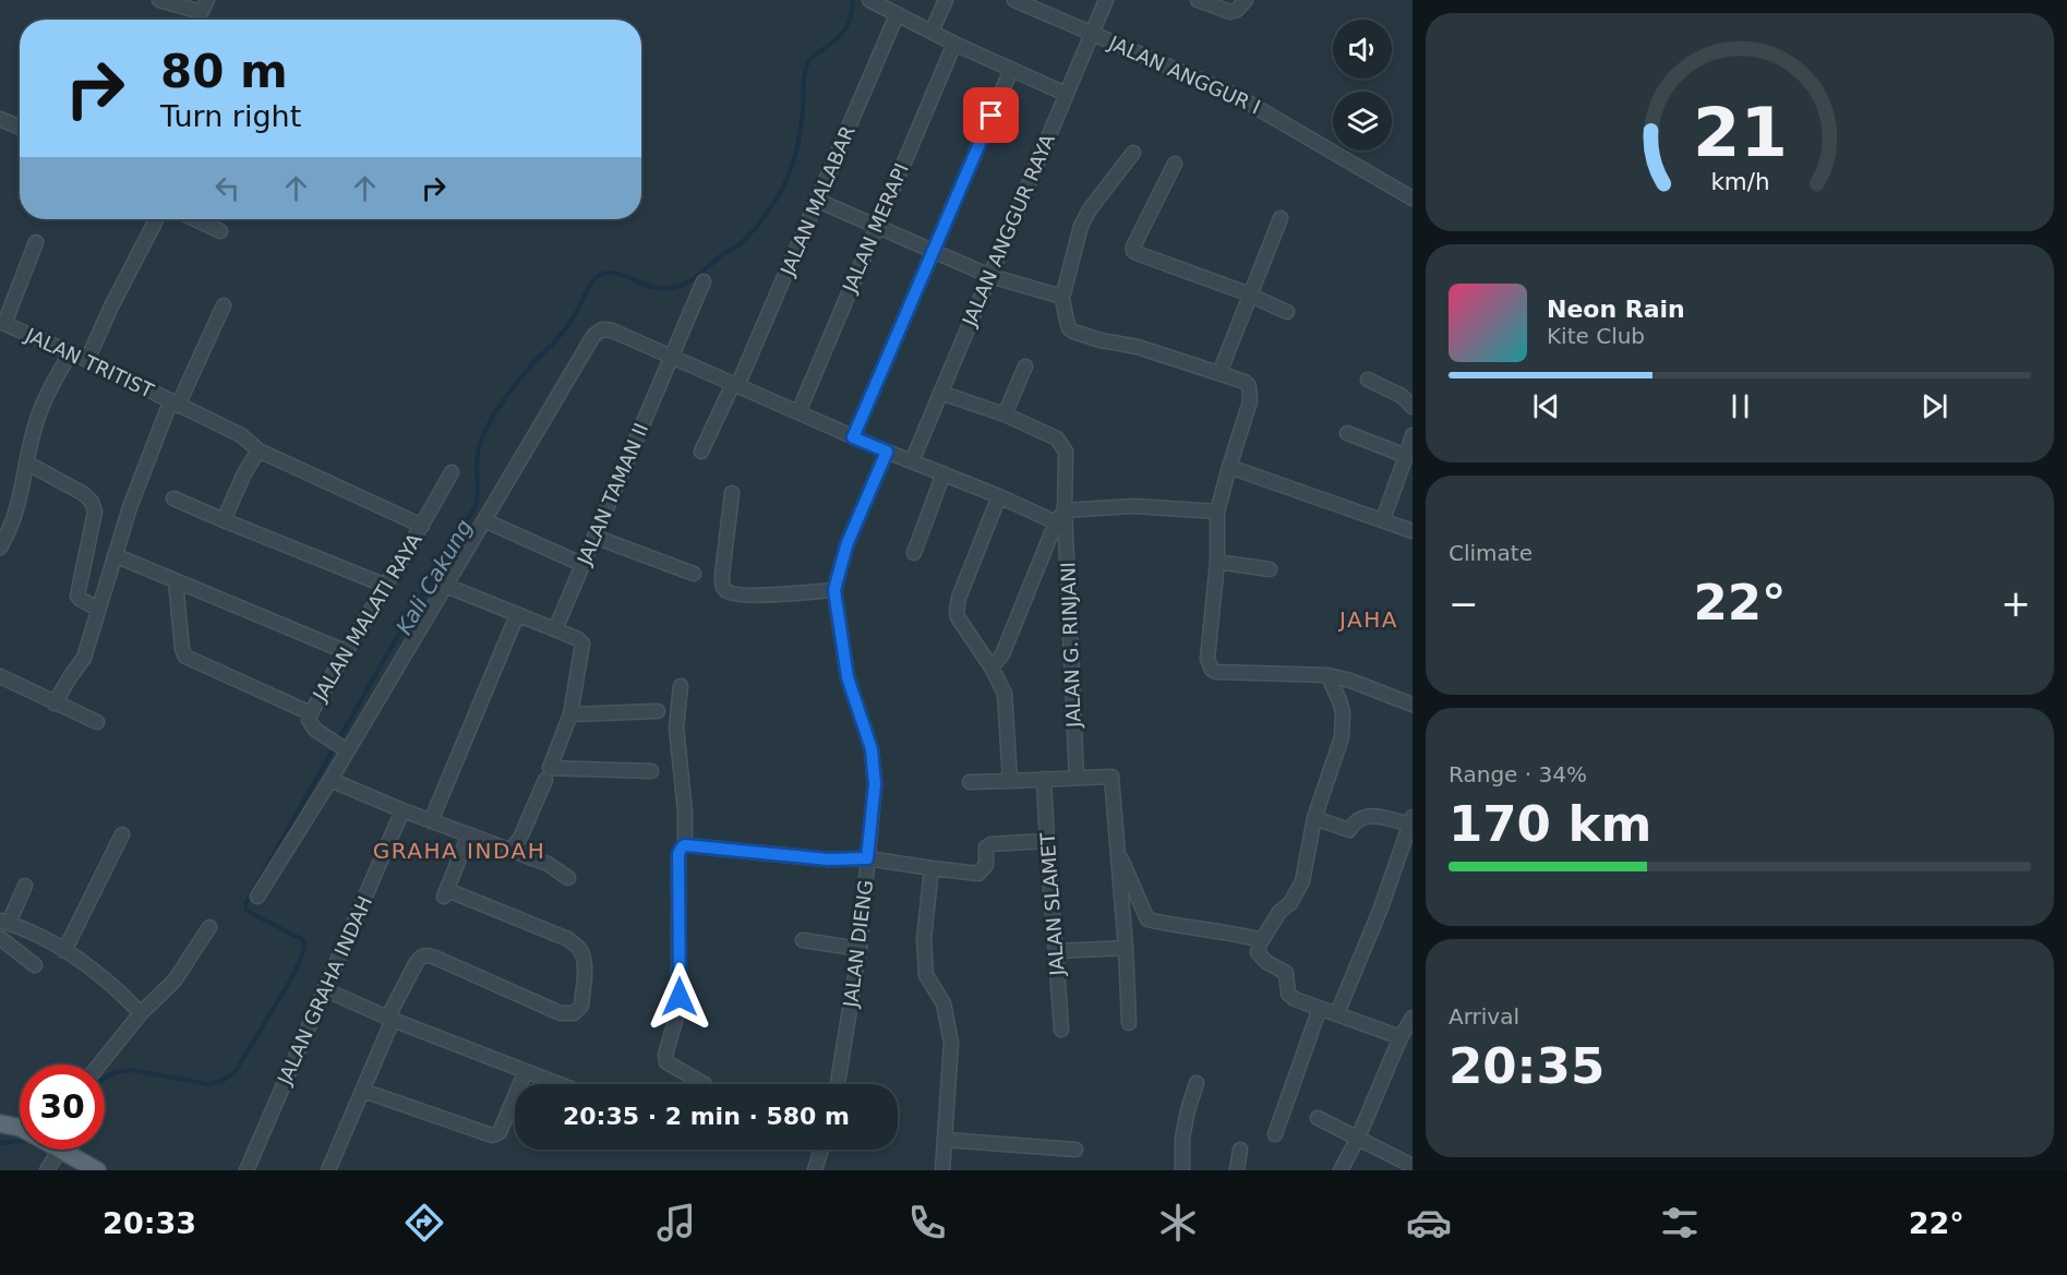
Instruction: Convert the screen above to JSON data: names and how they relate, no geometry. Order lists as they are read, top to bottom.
{
  "streets": {
    "street": [
      "JALAN ANGGUR I",
      "JALAN MALABAR",
      "JALAN MERAPI",
      "JALAN ANGGUR RAYA",
      "JALAN TRITIST",
      "JALAN TAMAN II",
      "JALAN MALATI RAYA",
      "JALAN G. RINJANI",
      "JALAN SLAMET",
      "JALAN DIENG",
      "JALAN GRAHA INDAH"
    ]
  },
  "crossings": [
    ["JALAN ANGGUR I", "JALAN ANGGUR RAYA"],
    ["JALAN ANGGUR RAYA", "JALAN G. RINJANI"],
    ["JALAN TRITIST", "JALAN MALATI RAYA"]
  ],
  "districts": ["JAHA", "GRAHA INDAH"],
  "water": ["Kali Cakung"],
  "page": {
    "turn": ["80 m", "Turn right"],
    "song": ["Neon Rain", "Kite Club"],
    "tile": [
      "Climate",
      ["Range · 34%", "170 km"],
      ["Arrival", "20:35"]
    ],
    "heat": ["−", "22°", "+"],
    "limit": "30",
    "trip": "20:35 · 2 min · 580 m",
    "tabs": ["20:33", "22°"],
    "gauge": ["21", "km/h"]
  }
}
